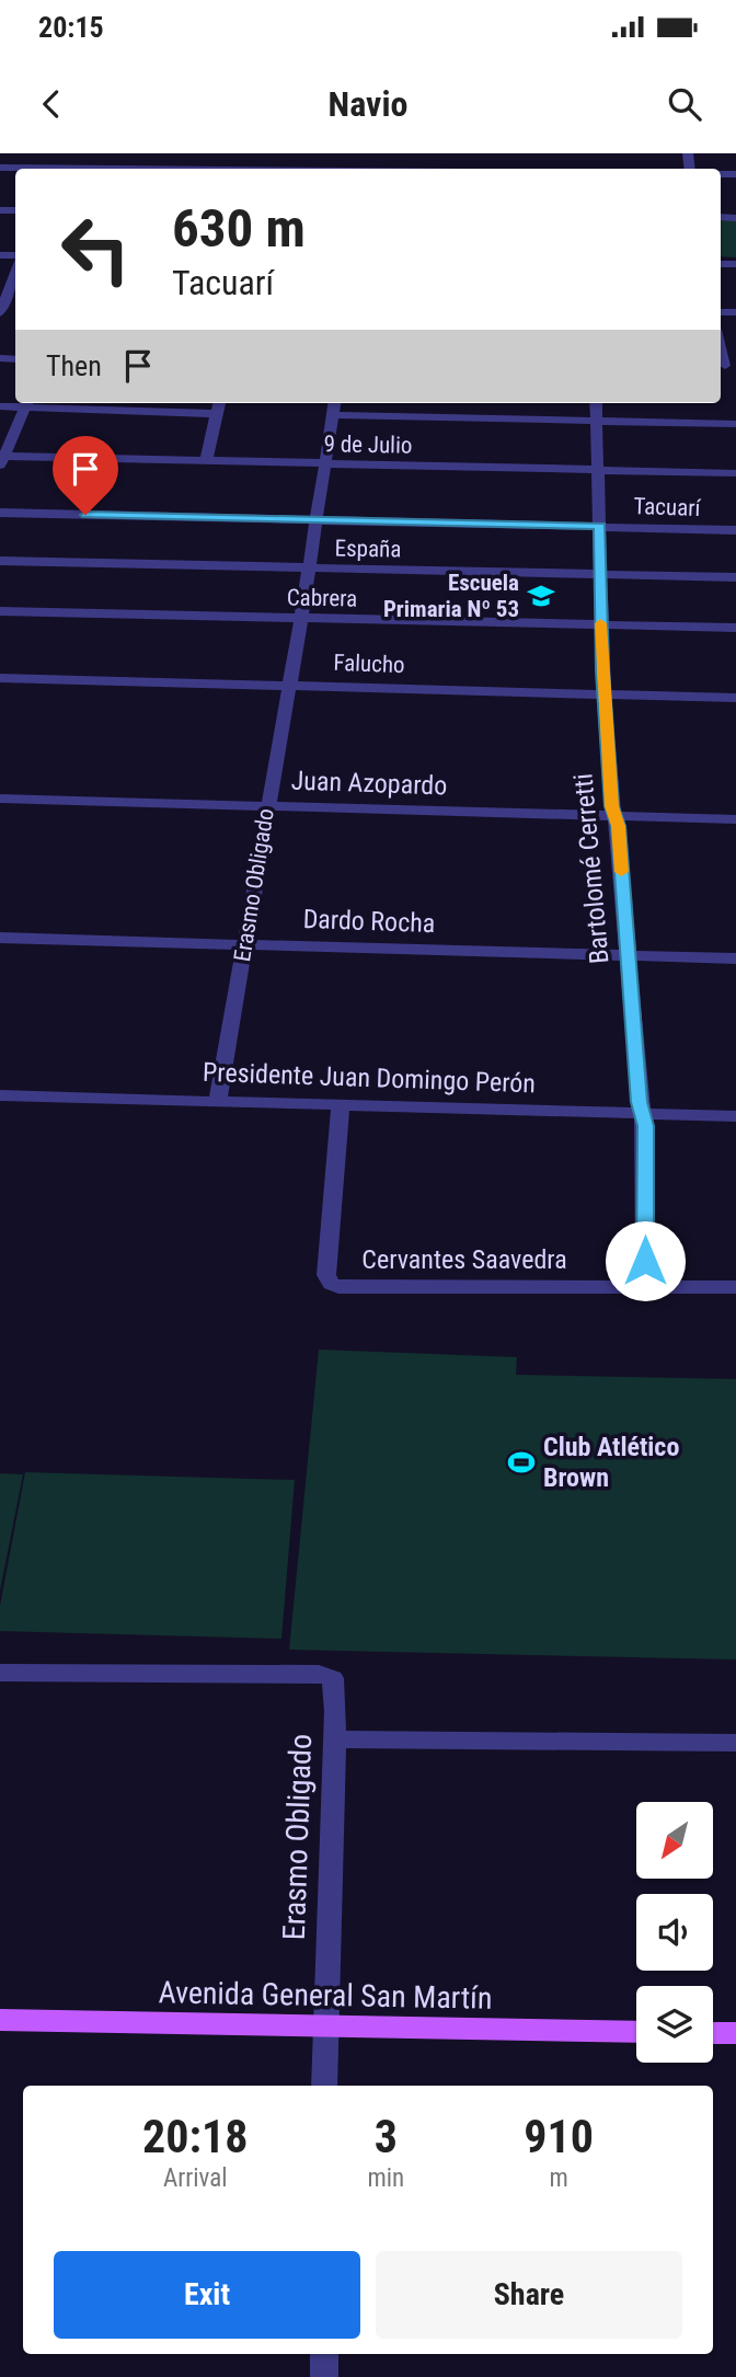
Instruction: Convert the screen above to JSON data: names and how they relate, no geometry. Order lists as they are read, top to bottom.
{
  "streets": {
    "main road": ["Avenida General San Martín"],
    "street": [
      "9 de Julio",
      "Tacuarí",
      "España",
      "Cabrera",
      "Falucho",
      "Juan Azopardo",
      "Bartolomé Cerretti",
      "Erasmo Obligado",
      "Dardo Rocha",
      "Presidente Juan Domingo Perón",
      "Cervantes Saavedra"
    ]
  },
  "crossings": [
    ["9 de Julio", "Bartolomé Cerretti"],
    ["9 de Julio", "Erasmo Obligado"],
    ["Tacuarí", "Bartolomé Cerretti"],
    ["Tacuarí", "Erasmo Obligado"],
    ["España", "Bartolomé Cerretti"],
    ["España", "Erasmo Obligado"],
    ["Cabrera", "Bartolomé Cerretti"],
    ["Cabrera", "Erasmo Obligado"],
    ["Falucho", "Bartolomé Cerretti"],
    ["Falucho", "Erasmo Obligado"],
    ["Juan Azopardo", "Bartolomé Cerretti"],
    ["Juan Azopardo", "Erasmo Obligado"],
    ["Bartolomé Cerretti", "Dardo Rocha"],
    ["Bartolomé Cerretti", "Presidente Juan Domingo Perón"],
    ["Bartolomé Cerretti", "Cervantes Saavedra"],
    ["Erasmo Obligado", "Dardo Rocha"],
    ["Erasmo Obligado", "Presidente Juan Domingo Perón"],
    ["Erasmo Obligado", "Avenida General San Martín"],
    ["Presidente Juan Domingo Perón", "Cervantes Saavedra"]
  ],
  "places": {
    "school or university": ["Escuela Primaria Nº 53"],
    "sports": ["Club Atlético Brown"]
  },
  "north": "bottom left",
  "page": {
    "status": "20:15",
    "header": "Navio",
    "turn": ["630 m", "Tacuarí"],
    "then": "Then",
    "eta": [
      "20:18",
      "Arrival",
      "3",
      "min",
      "910",
      "m"
    ],
    "buttons": ["Exit", "Share"]
  }
}
